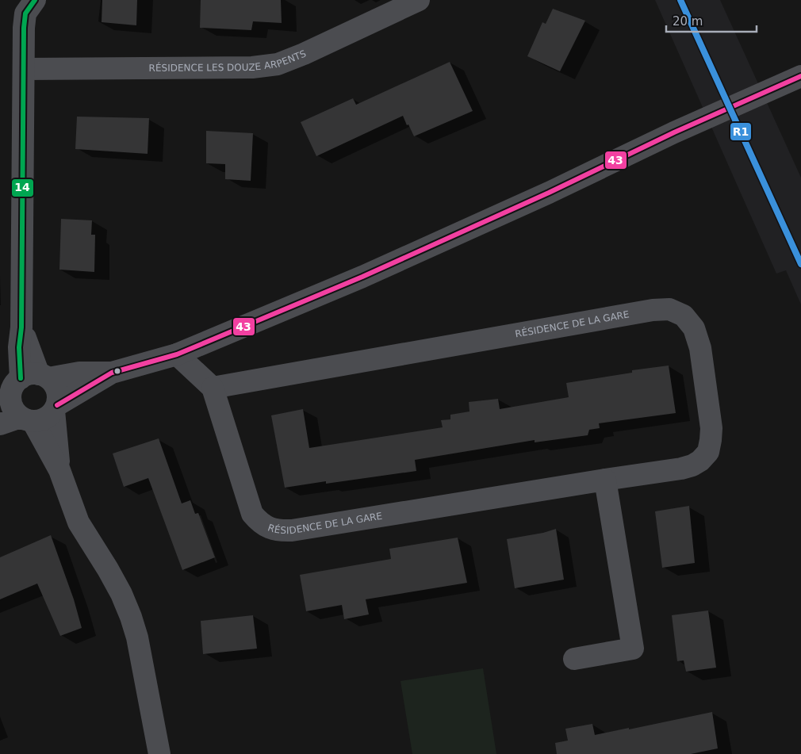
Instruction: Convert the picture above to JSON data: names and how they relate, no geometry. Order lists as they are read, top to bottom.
{
  "streets": {
    "street": ["RÉSIDENCE LES DOUZE ARPENTS", "RÉSIDENCE DE LA GARE"]
  },
  "lines": ["transit line R1", "transit line 14", "transit line 43"],
  "scale_bar": "20 m"
}
